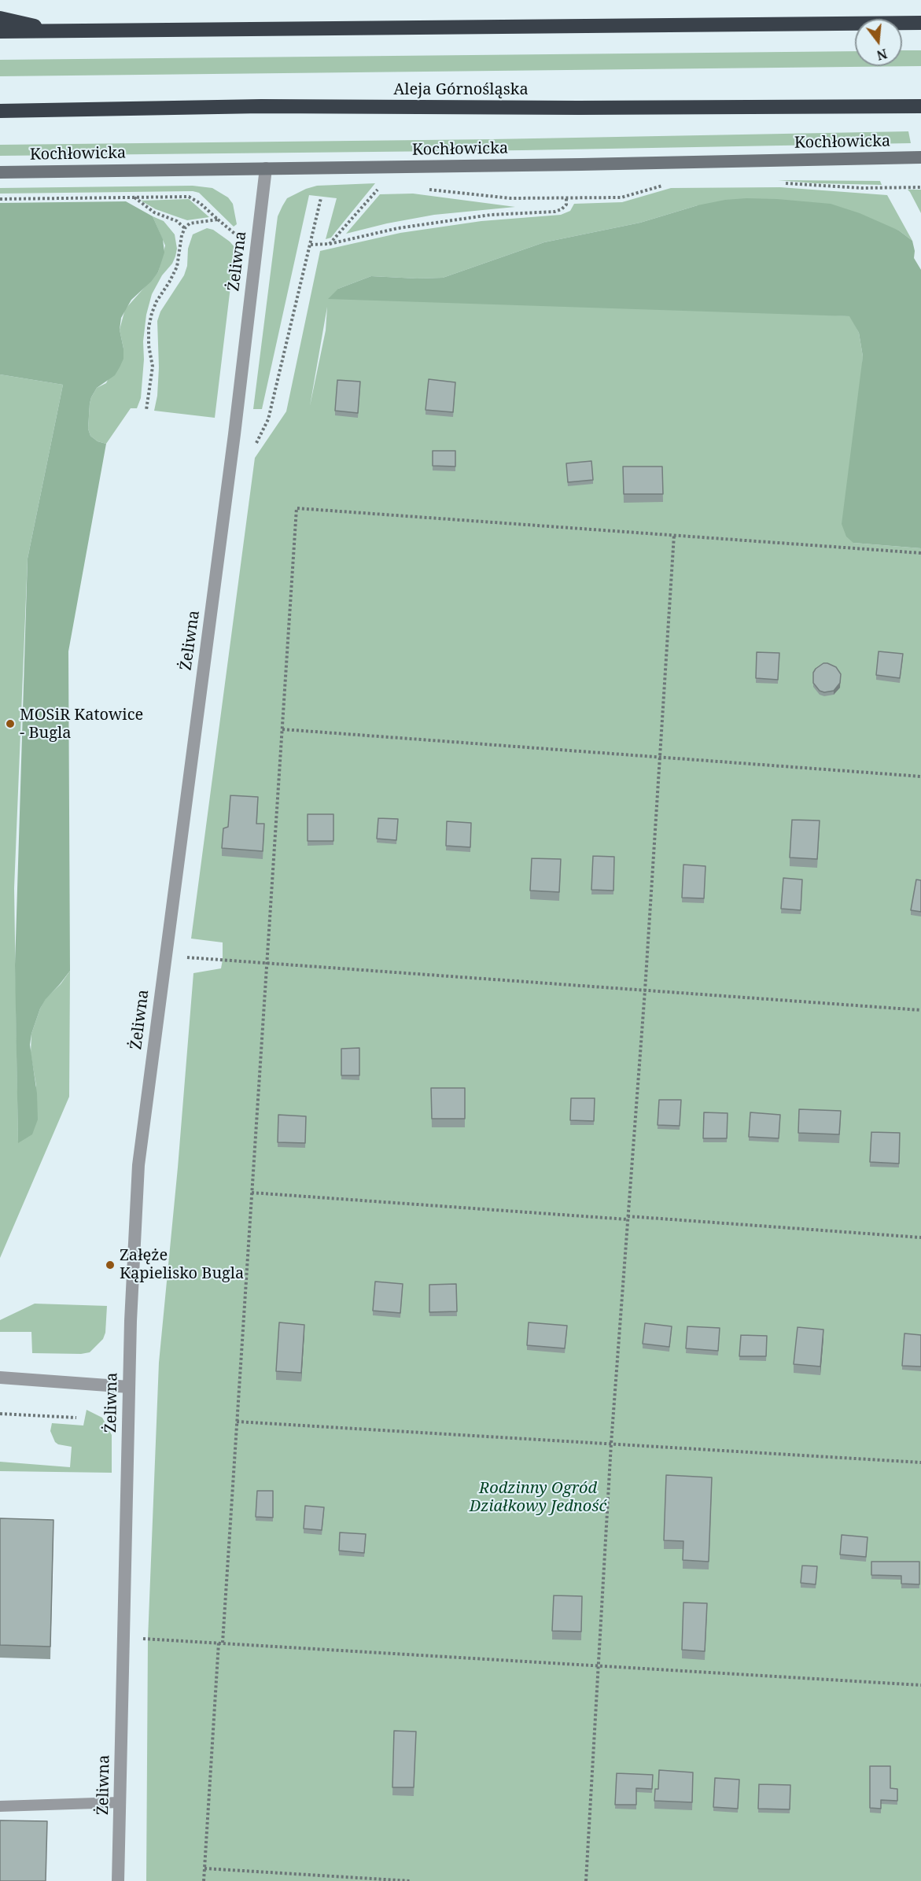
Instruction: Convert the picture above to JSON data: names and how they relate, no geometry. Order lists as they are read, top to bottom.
{
  "streets": {
    "highway": ["Aleja Górnośląska"],
    "main road": ["Kochłowicka"],
    "street": ["Żeliwna"]
  },
  "crossings": [
    ["Kochłowicka", "Żeliwna"]
  ],
  "parks": ["Rodzinny Ogród Działkowy Jedność"],
  "places": ["MOSiR Katowice - Bugla", "Załęże Kąpielisko Bugla"],
  "north": "bottom"
}
